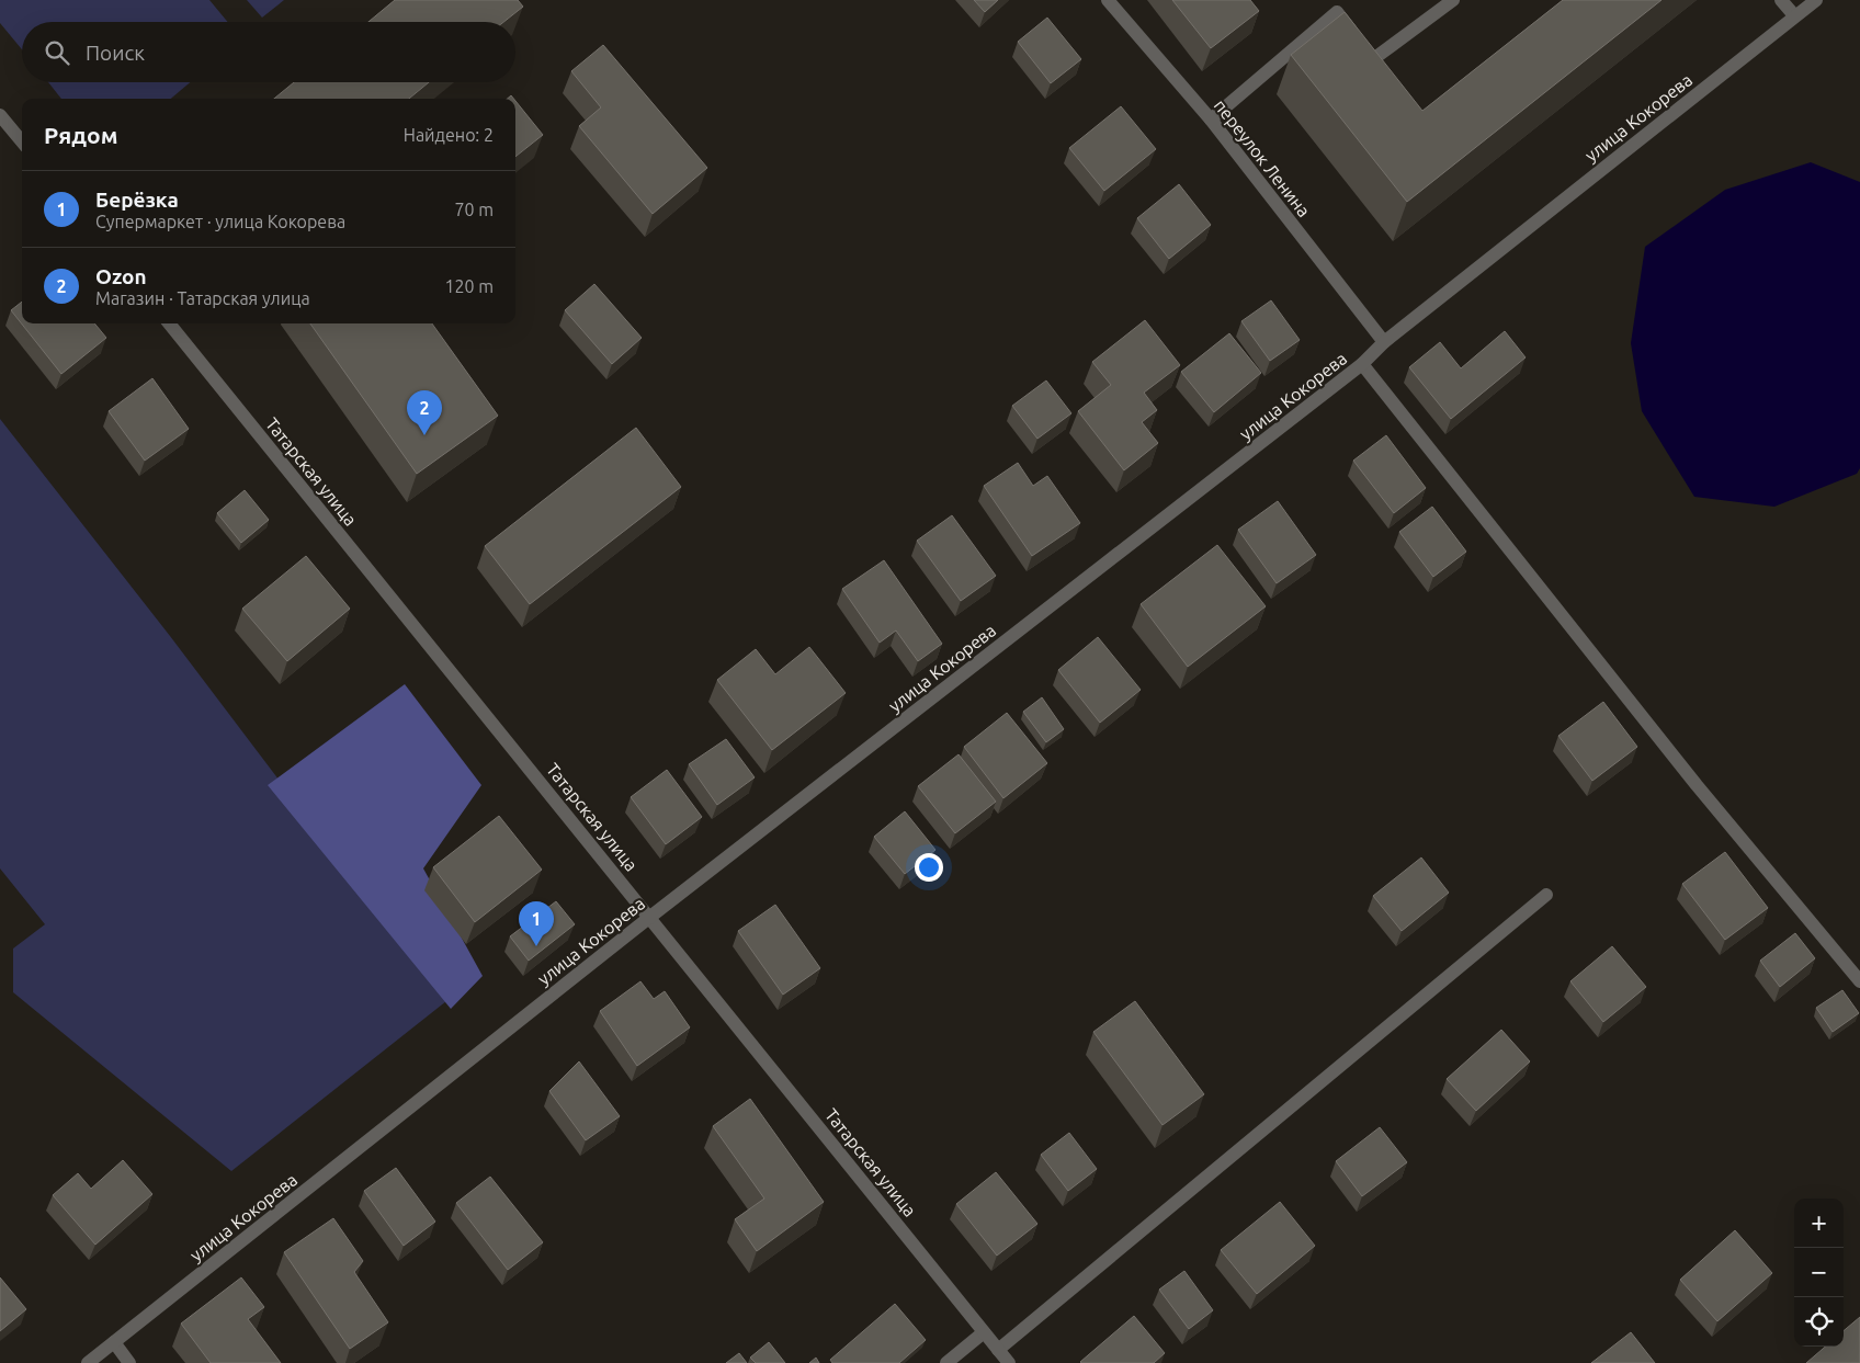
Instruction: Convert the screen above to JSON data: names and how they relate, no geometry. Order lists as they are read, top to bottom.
{
  "streets": {
    "street": ["улица Кокорева", "переулок Ленина", "Татарская улица"]
  },
  "crossings": [
    ["улица Кокорева", "переулок Ленина"],
    ["улица Кокорева", "Татарская улица"]
  ],
  "page": {
    "search": "Поиск",
    "heading": ["Рядом", "Найдено: 2"],
    "list": [
      {
        "mark": "1",
        "name": "Берёзка",
        "note": "Супермаркет · улица Кокорева",
        "value": "70 m"
      },
      {
        "mark": "2",
        "name": "Ozon",
        "note": "Магазин · Татарская улица",
        "value": "120 m"
      }
    ],
    "pins": ["2", "1"],
    "map_buttons": ["+", "−"]
  }
}
